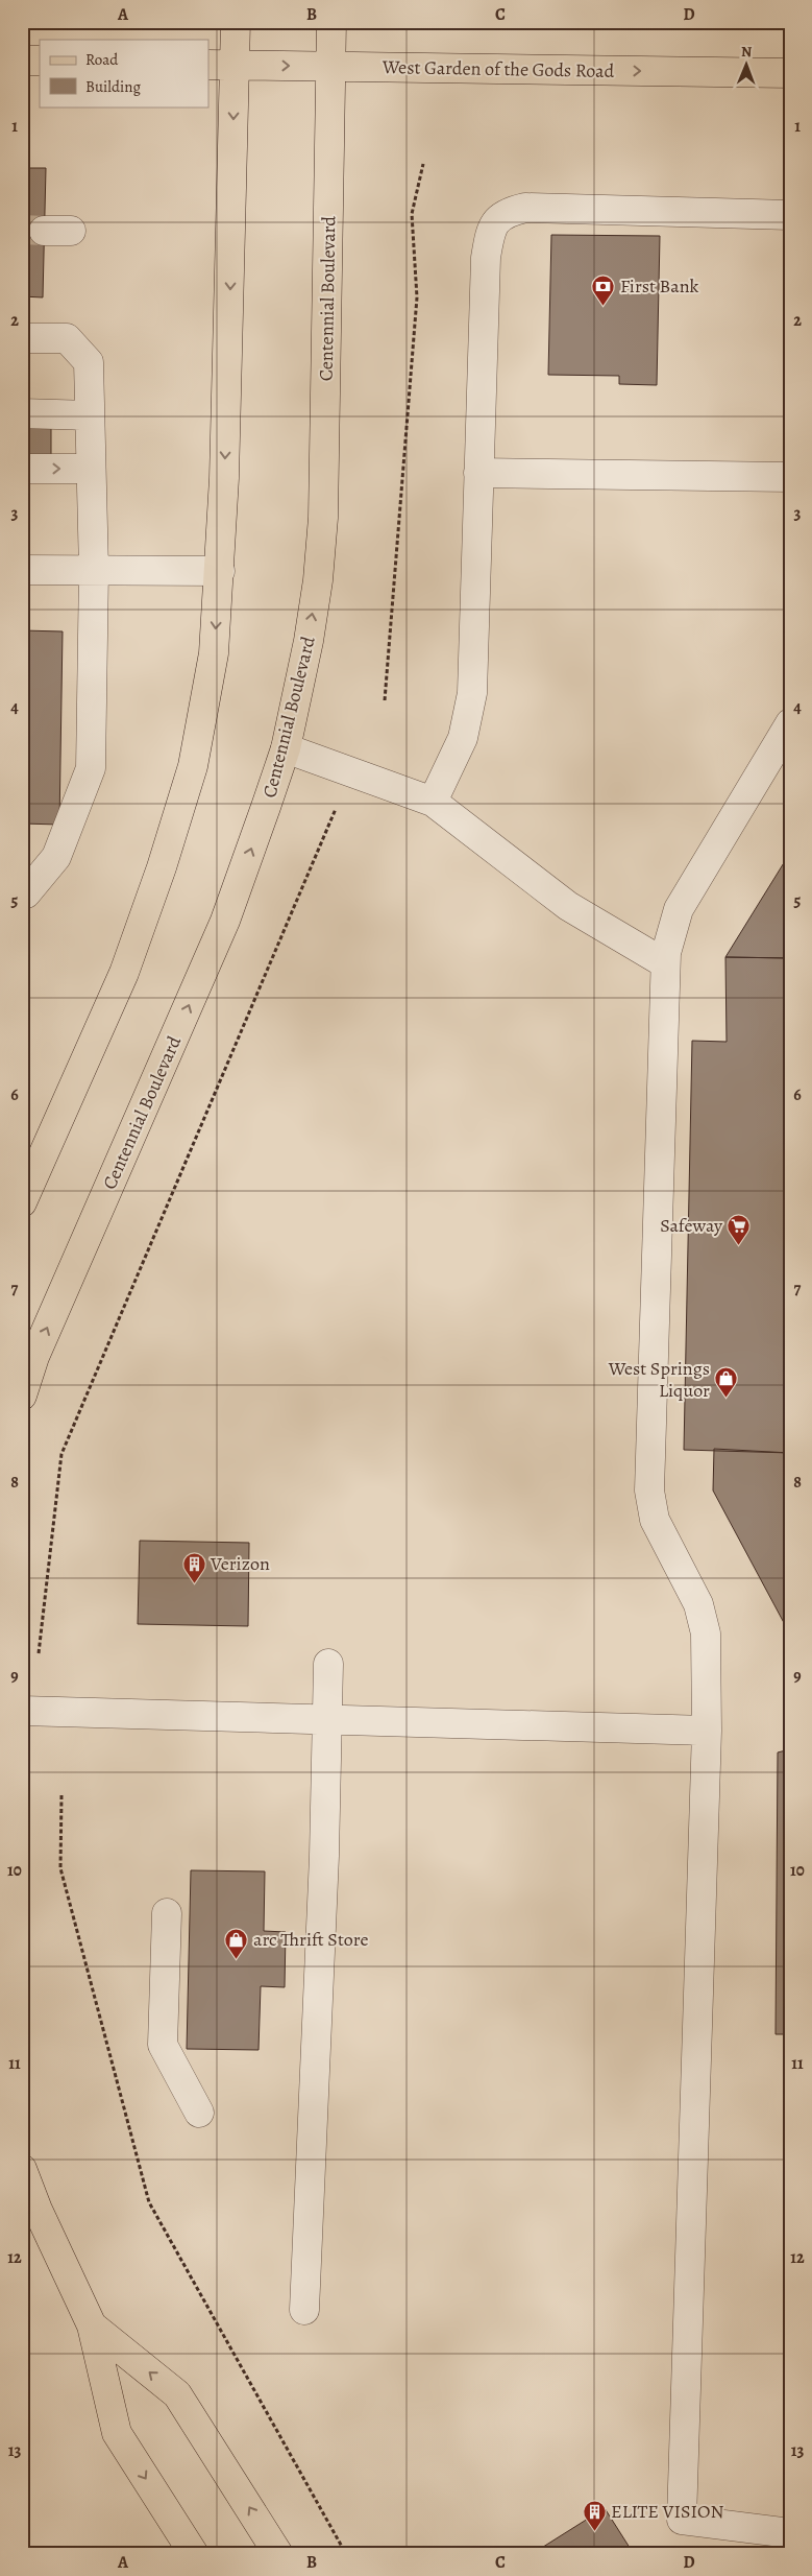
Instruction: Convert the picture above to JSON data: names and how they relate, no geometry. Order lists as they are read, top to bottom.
{
  "streets": {
    "main road": ["West Garden of the Gods Road", "Centennial Boulevard"]
  },
  "crossings": [
    ["West Garden of the Gods Road", "Centennial Boulevard"]
  ],
  "one_way": ["West Garden of the Gods Road"],
  "places": {
    "bank": ["First Bank"],
    "supermarket": ["Safeway"],
    "shop": ["West Springs Liquor", "arc Thrift Store"],
    "building": ["Verizon", "ELITE VISION"]
  },
  "legend": ["Road", "Building"],
  "north": "top",
  "grid": {
    "columns": [
      "A",
      "B",
      "C",
      "D"
    ],
    "rows": [
      "1",
      "2",
      "3",
      "4",
      "5",
      "6",
      "7",
      "8",
      "9",
      "10",
      "11",
      "12",
      "13"
    ]
  }
}
